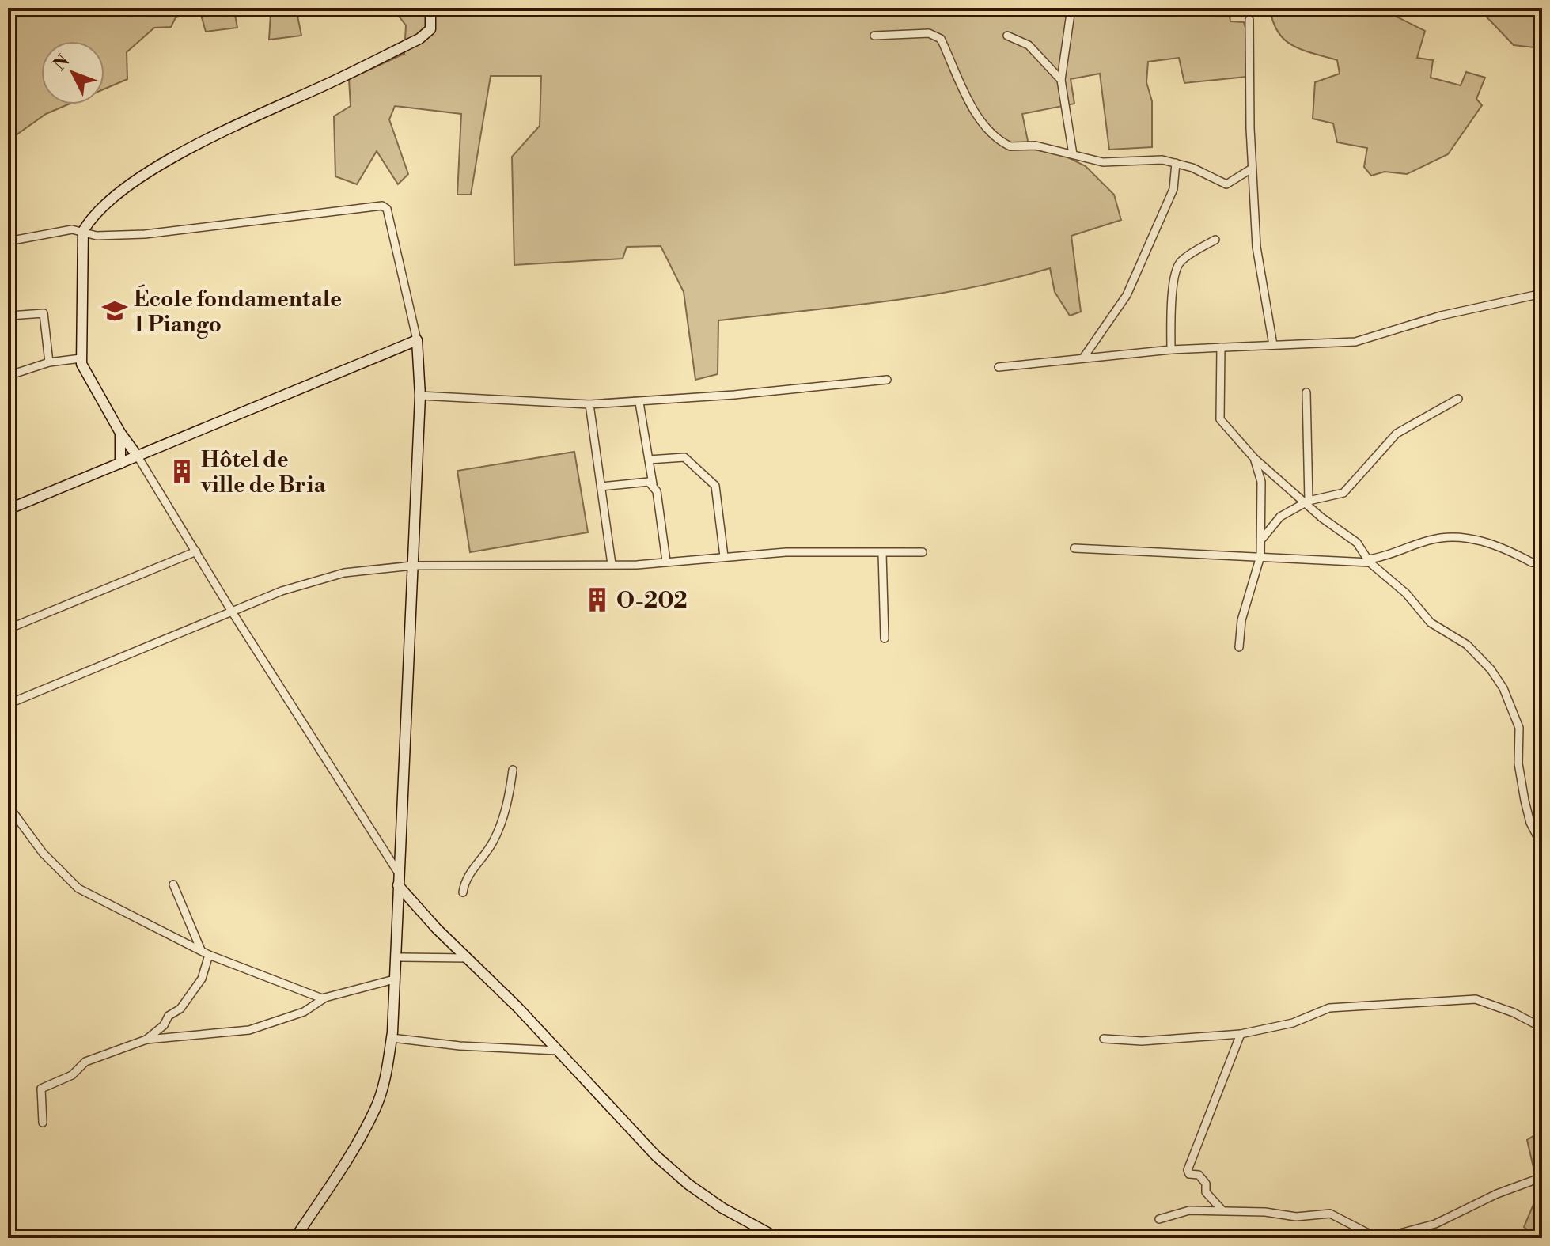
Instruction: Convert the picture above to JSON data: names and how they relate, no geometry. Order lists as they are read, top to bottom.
{
  "places": {
    "school or university": ["École fondamentale 1 Piango"],
    "building": ["Hôtel de ville de Bria", "O-202"]
  },
  "north": "top left"
}
